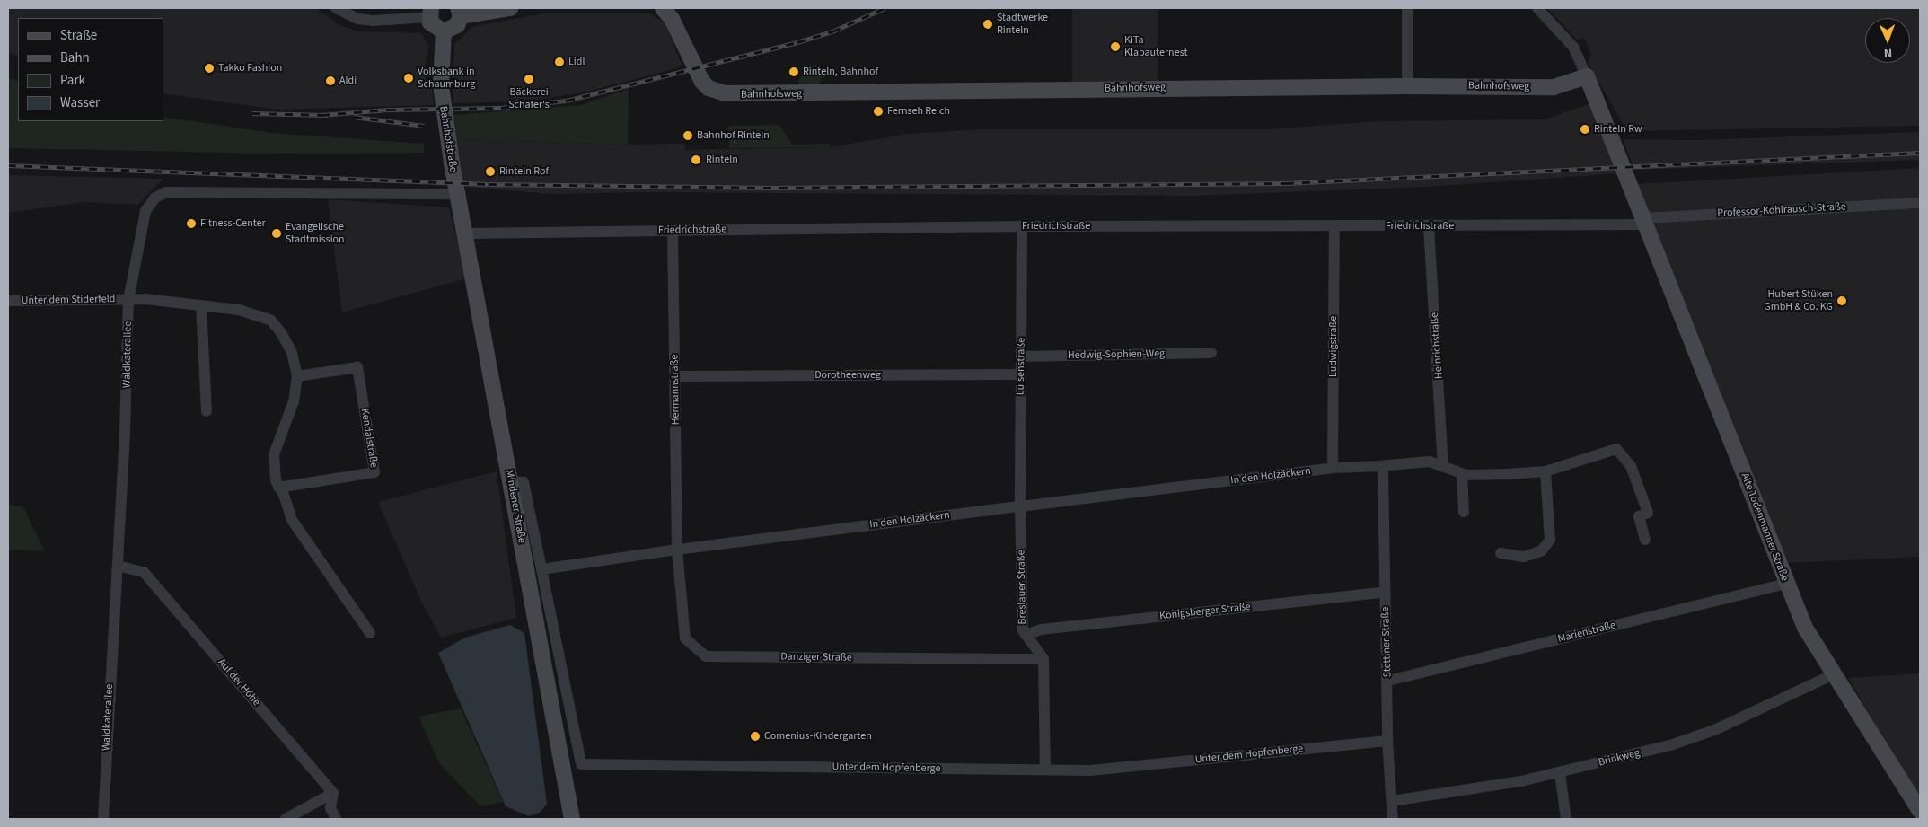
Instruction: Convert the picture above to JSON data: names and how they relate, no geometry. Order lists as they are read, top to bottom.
{
  "streets": {
    "street": [
      "Bahnhofsweg",
      "Bahnhofstraße",
      "Professor-Kohlrausch-Straße",
      "Friedrichstraße",
      "Unter dem Stiderfeld",
      "Heinrichstraße",
      "Ludwigstraße",
      "Waldkaterallee",
      "Hedwig-Sophien-Weg",
      "Luisenstraße",
      "Dorotheenweg",
      "Hermannstraße",
      "Kendalstraße",
      "In den Holzäckern",
      "Mindener Straße",
      "Alte Todenmanner Straße",
      "Breslauer Straße",
      "Königsberger Straße",
      "Marienstraße",
      "Stettiner Straße",
      "Danziger Straße",
      "Auf der Höhe",
      "Unter dem Hopfenberge",
      "Brinkweg"
    ]
  },
  "crossings": [
    ["Bahnhofsweg", "Alte Todenmanner Straße"],
    ["Bahnhofstraße", "Waldkaterallee"],
    ["Bahnhofstraße", "Mindener Straße"],
    ["Professor-Kohlrausch-Straße", "Friedrichstraße"],
    ["Professor-Kohlrausch-Straße", "Alte Todenmanner Straße"],
    ["Friedrichstraße", "Heinrichstraße"],
    ["Friedrichstraße", "Ludwigstraße"],
    ["Friedrichstraße", "Luisenstraße"],
    ["Friedrichstraße", "Hermannstraße"],
    ["Friedrichstraße", "Mindener Straße"],
    ["Friedrichstraße", "Alte Todenmanner Straße"],
    ["Unter dem Stiderfeld", "Waldkaterallee"],
    ["Heinrichstraße", "In den Holzäckern"],
    ["Ludwigstraße", "In den Holzäckern"],
    ["Waldkaterallee", "Mindener Straße"],
    ["Waldkaterallee", "Auf der Höhe"],
    ["Hedwig-Sophien-Weg", "Luisenstraße"],
    ["Luisenstraße", "Dorotheenweg"],
    ["Luisenstraße", "In den Holzäckern"],
    ["Luisenstraße", "Breslauer Straße"],
    ["Dorotheenweg", "Hermannstraße"],
    ["Hermannstraße", "In den Holzäckern"],
    ["Hermannstraße", "Danziger Straße"],
    ["In den Holzäckern", "Breslauer Straße"],
    ["In den Holzäckern", "Stettiner Straße"],
    ["In den Holzäckern", "Danziger Straße"],
    ["In den Holzäckern", "Unter dem Hopfenberge"],
    ["Alte Todenmanner Straße", "Marienstraße"],
    ["Alte Todenmanner Straße", "Brinkweg"],
    ["Breslauer Straße", "Königsberger Straße"],
    ["Breslauer Straße", "Danziger Straße"],
    ["Königsberger Straße", "Stettiner Straße"],
    ["Marienstraße", "Stettiner Straße"],
    ["Stettiner Straße", "Unter dem Hopfenberge"],
    ["Stettiner Straße", "Brinkweg"]
  ],
  "places": [
    "Stadtwerke Rinteln",
    "KiTa Klabauternest",
    "Lidl",
    "Takko Fashion",
    "Rinteln, Bahnhof",
    "Volksbank in Schaumburg",
    "Bäckerei Schäfer's",
    "Aldi",
    "Fernseh Reich",
    "Rinteln Rw",
    "Bahnhof Rinteln",
    "Rinteln",
    "Rinteln Rof",
    "Fitness-Center",
    "Evangelische Stadtmission",
    "Hubert Stüken GmbH & Co. KG",
    "Comenius-Kindergarten"
  ],
  "legend": [
    "Straße",
    "Bahn",
    "Park",
    "Wasser"
  ],
  "north": "bottom"
}
